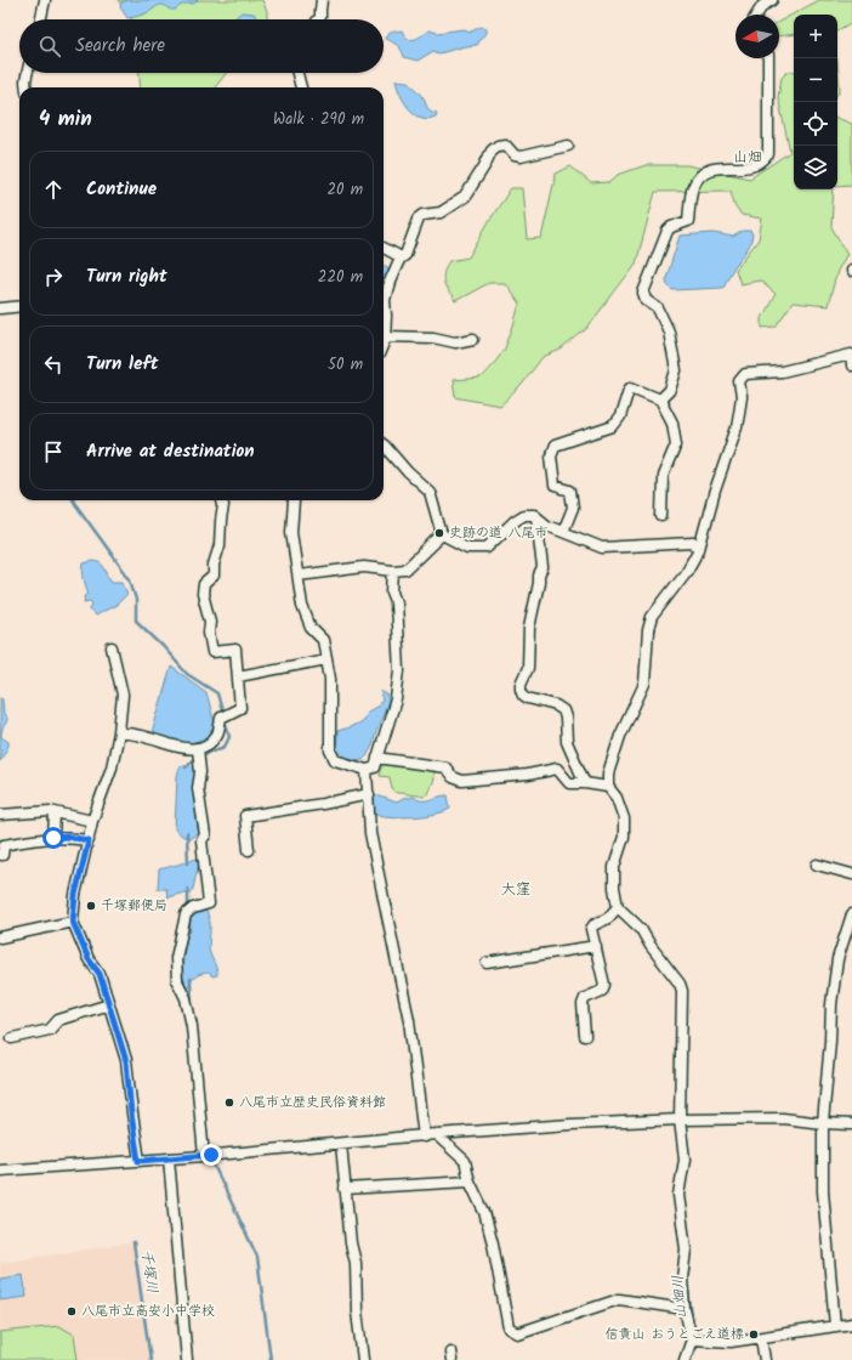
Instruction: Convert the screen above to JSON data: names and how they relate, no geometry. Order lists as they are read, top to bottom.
{
  "districts": ["山畑", "大窪"],
  "water": ["千塚川", "山畑川"],
  "places": [
    "史跡の道 八尾市",
    "千塚郵便局",
    "八尾市立歴史民俗資料館",
    "八尾市立高安小中学校",
    "信貴山 おうとごえ道標"
  ],
  "north": "left",
  "page": {
    "map_buttons": ["+", "−"],
    "search": "Search here",
    "heading": ["4 min", "Walk · 290 m"],
    "list": [
      ["Continue", "20 m"],
      ["Turn right", "220 m"],
      ["Turn left", "50 m"],
      "Arrive at destination"
    ]
  }
}
